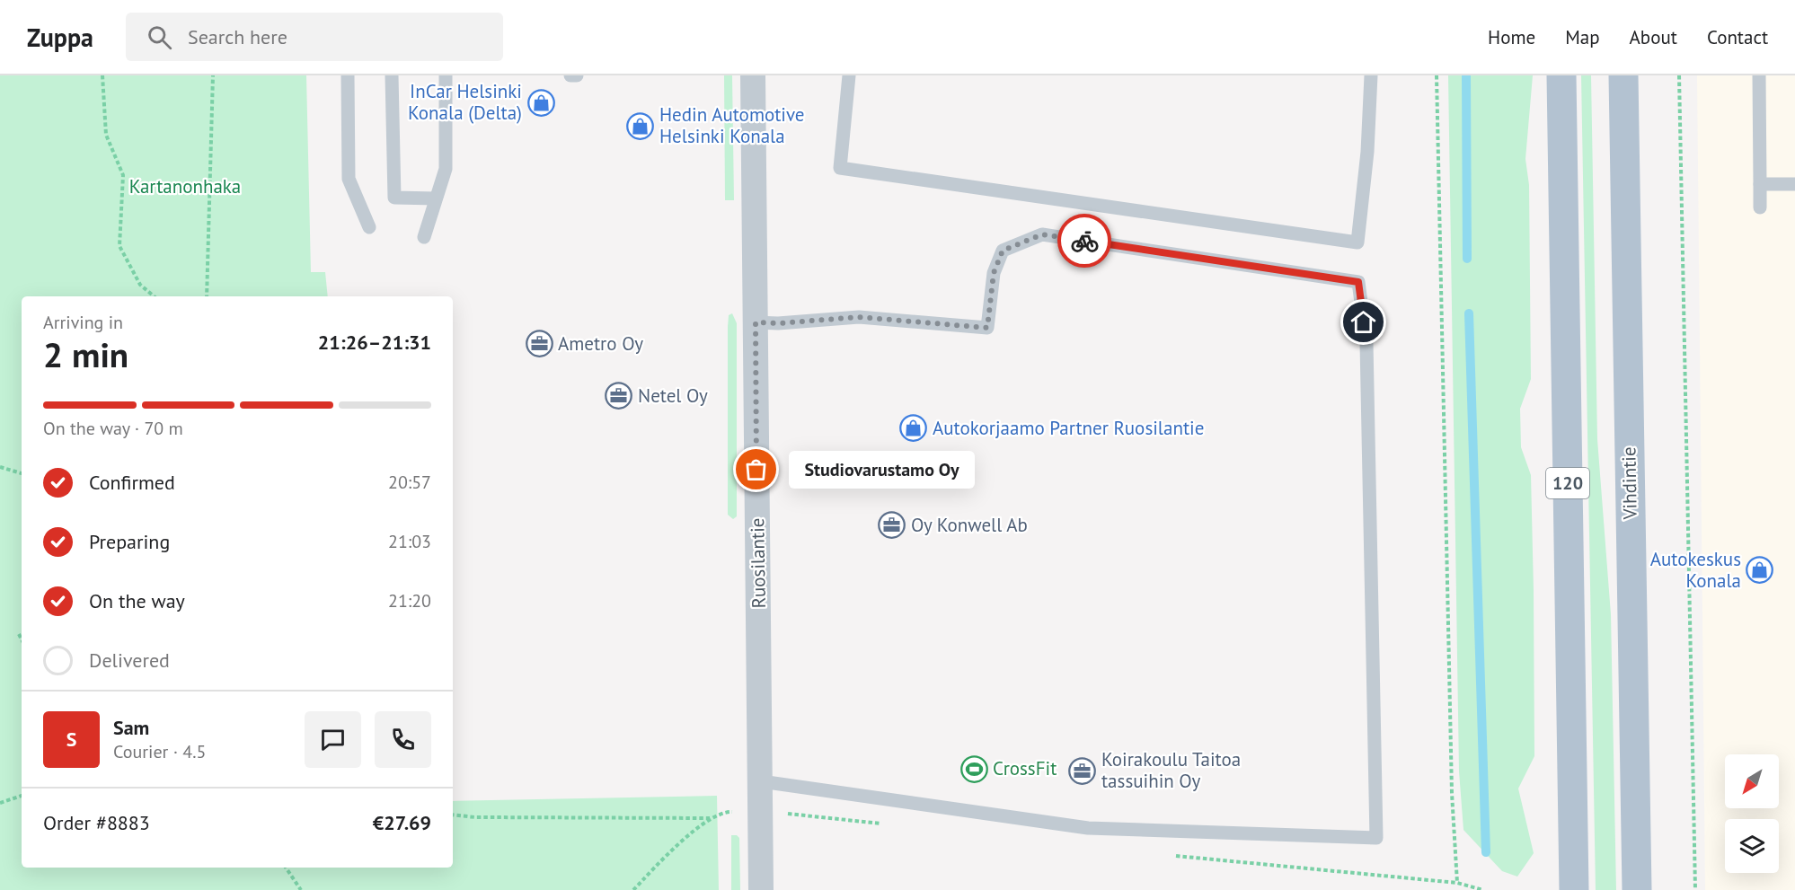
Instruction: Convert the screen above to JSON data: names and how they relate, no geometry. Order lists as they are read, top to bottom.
{
  "streets": {
    "main road": ["120", "Vihdintie"],
    "street": ["Ruosilantie"]
  },
  "parks": ["Kartanonhaka"],
  "places": {
    "shop": [
      "InCar Helsinki Konala (Delta)",
      "Hedin Automotive Helsinki Konala",
      "Autokorjaamo Partner Ruosilantie",
      "Autokeskus Konala"
    ],
    "office": [
      "Ametro Oy",
      "Netel Oy",
      "Oy Konwell Ab",
      "Koirakoulu Taitoa tassuihin Oy"
    ],
    "other": ["Studiovarustamo Oy"],
    "sports": ["CrossFit"]
  },
  "north": "bottom left",
  "page": {
    "header": "Zuppa",
    "search": "Search here",
    "nav": [
      "Home",
      "Map",
      "About",
      "Contact"
    ],
    "heading": ["2 min", "Arriving in", "21:26–21:31"],
    "panel": [
      "Sam",
      "Courier · 4.5",
      "Order #8883",
      "€27.69"
    ],
    "bar": "On the way · 70 m",
    "bubble": "Studiovarustamo Oy",
    "list": [
      ["Confirmed", "20:57"],
      ["Preparing", "21:03"],
      ["On the way", "21:20"],
      "Delivered"
    ],
    "round": "S"
  }
}
